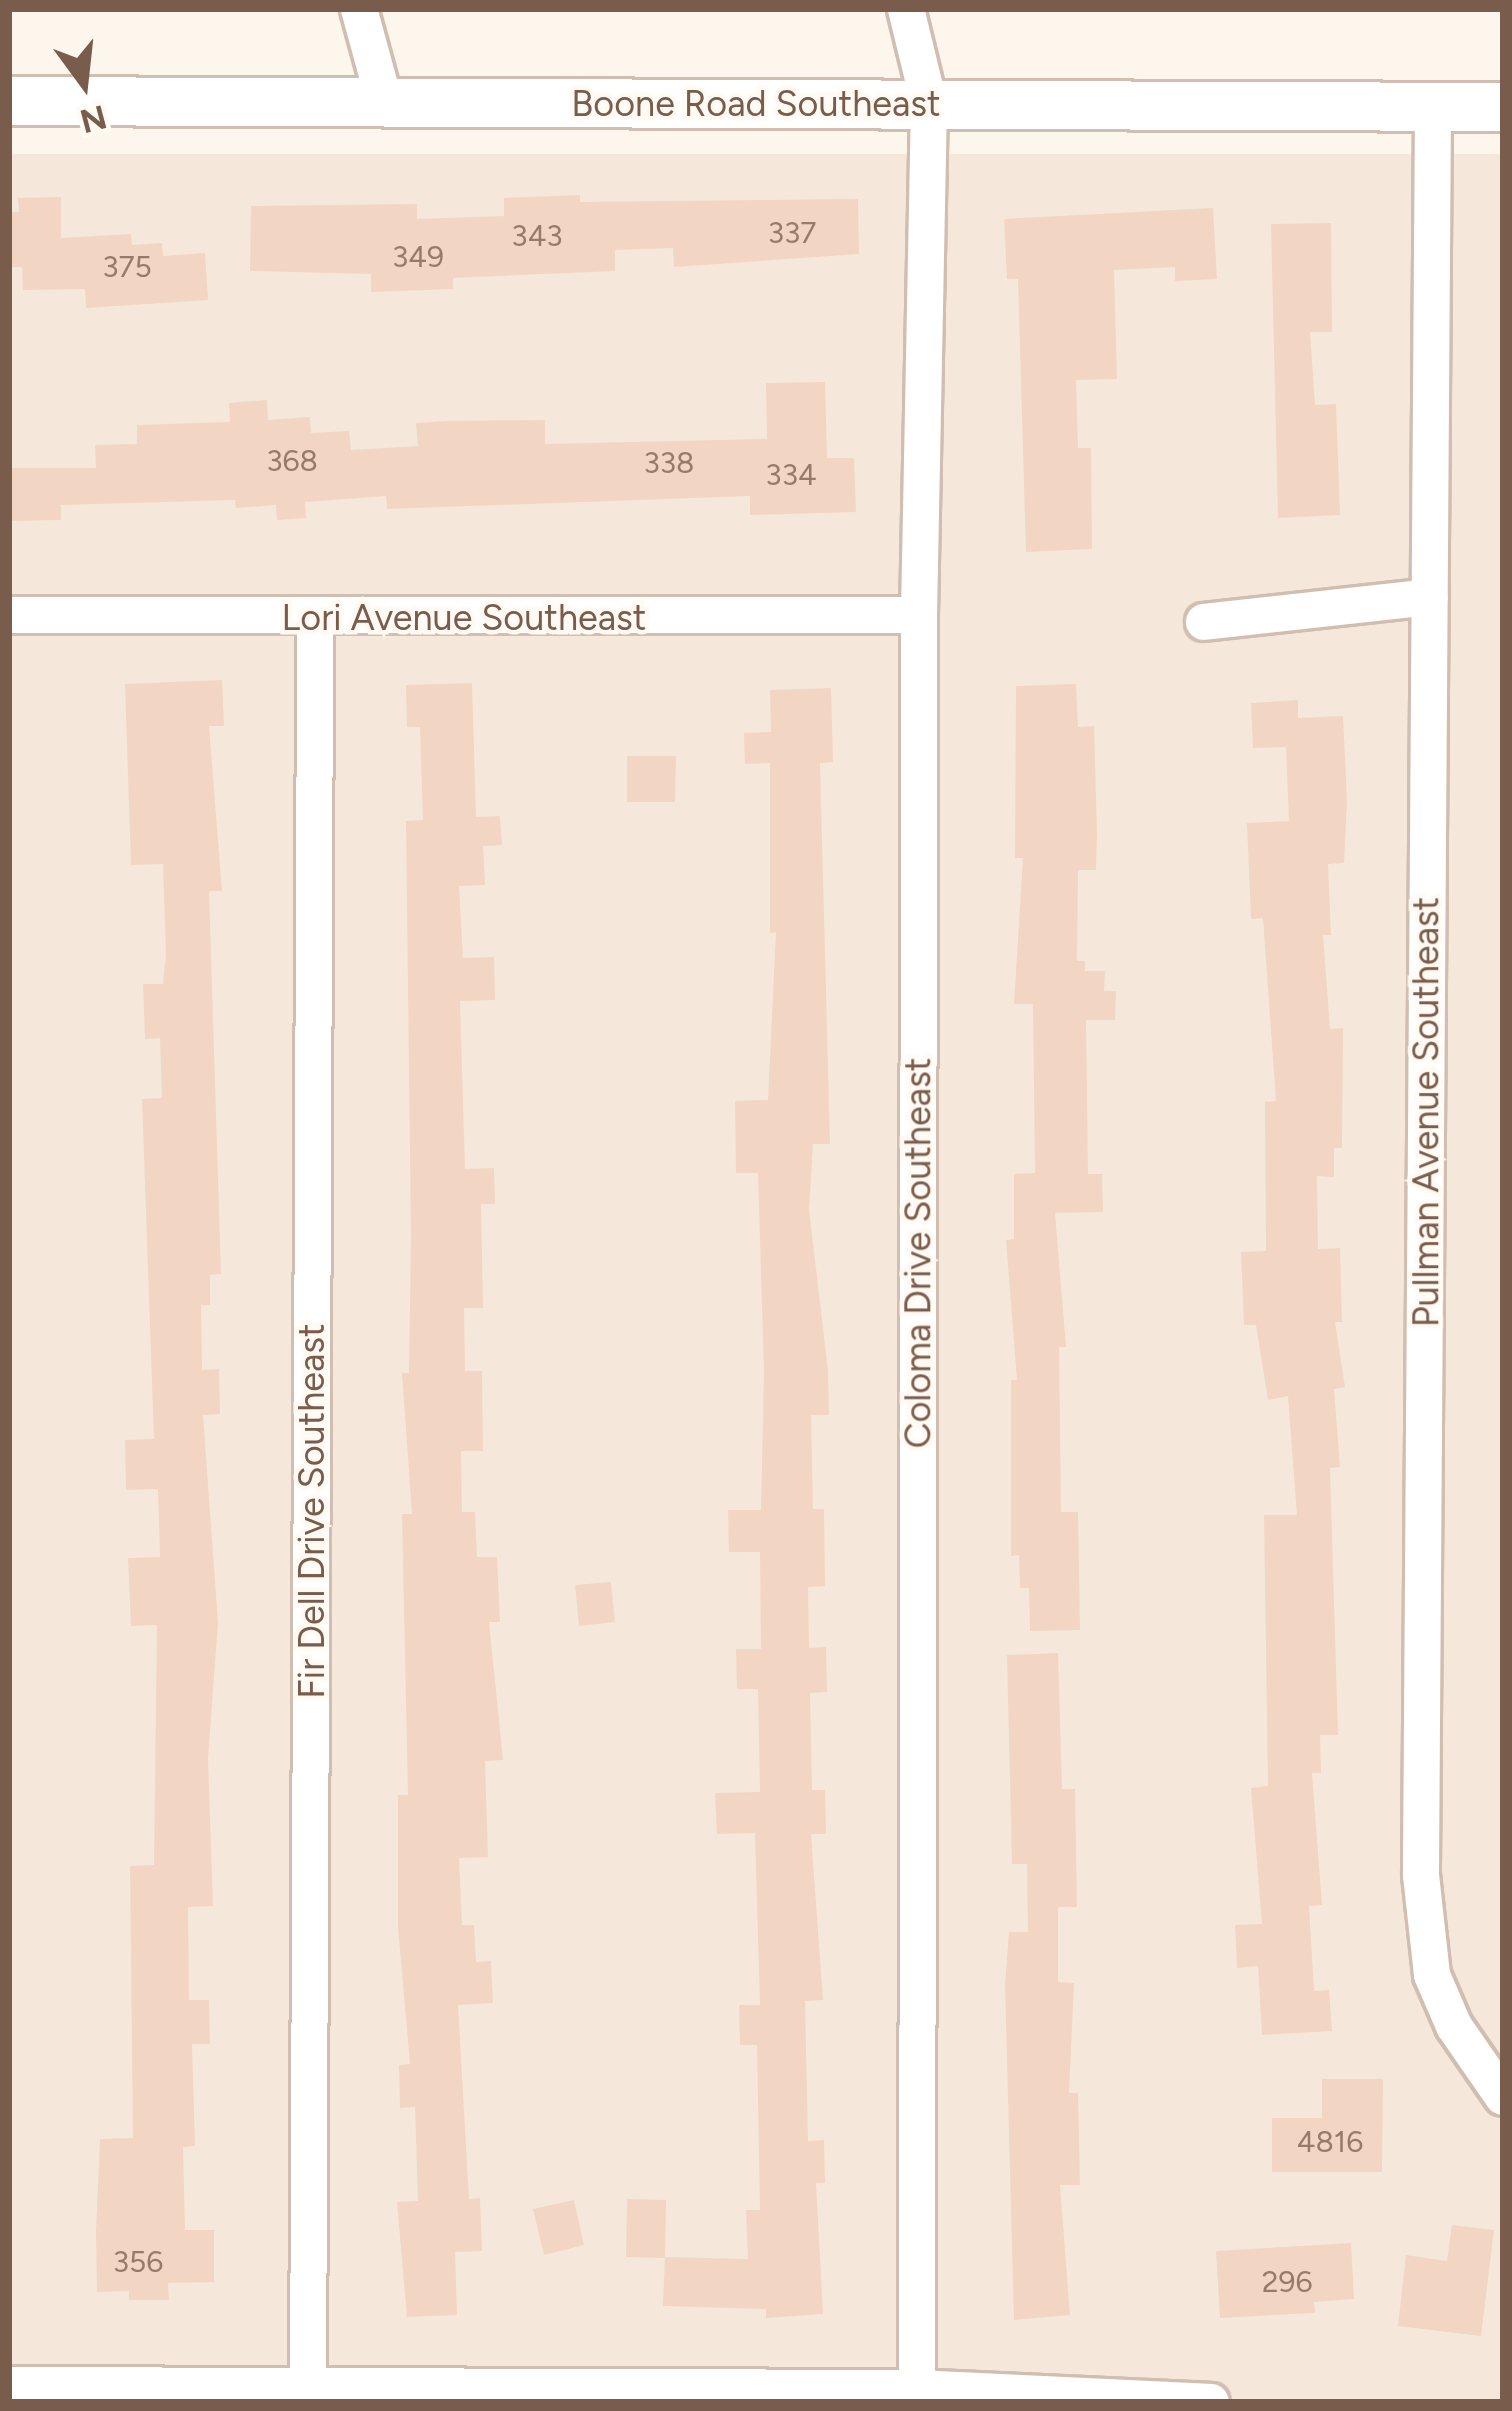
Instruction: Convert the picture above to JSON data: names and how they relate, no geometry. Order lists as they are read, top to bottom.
{
  "streets": {
    "street": [
      "Boone Road Southeast",
      "Lori Avenue Southeast",
      "Pullman Avenue Southeast",
      "Coloma Drive Southeast",
      "Fir Dell Drive Southeast"
    ]
  },
  "crossings": [
    ["Boone Road Southeast", "Pullman Avenue Southeast"],
    ["Boone Road Southeast", "Coloma Drive Southeast"],
    ["Lori Avenue Southeast", "Coloma Drive Southeast"],
    ["Lori Avenue Southeast", "Fir Dell Drive Southeast"]
  ],
  "house_numbers": [
    "337",
    "343",
    "349",
    "375",
    "368",
    "338",
    "334",
    "4816",
    "356",
    "296"
  ],
  "north": "bottom"
}
